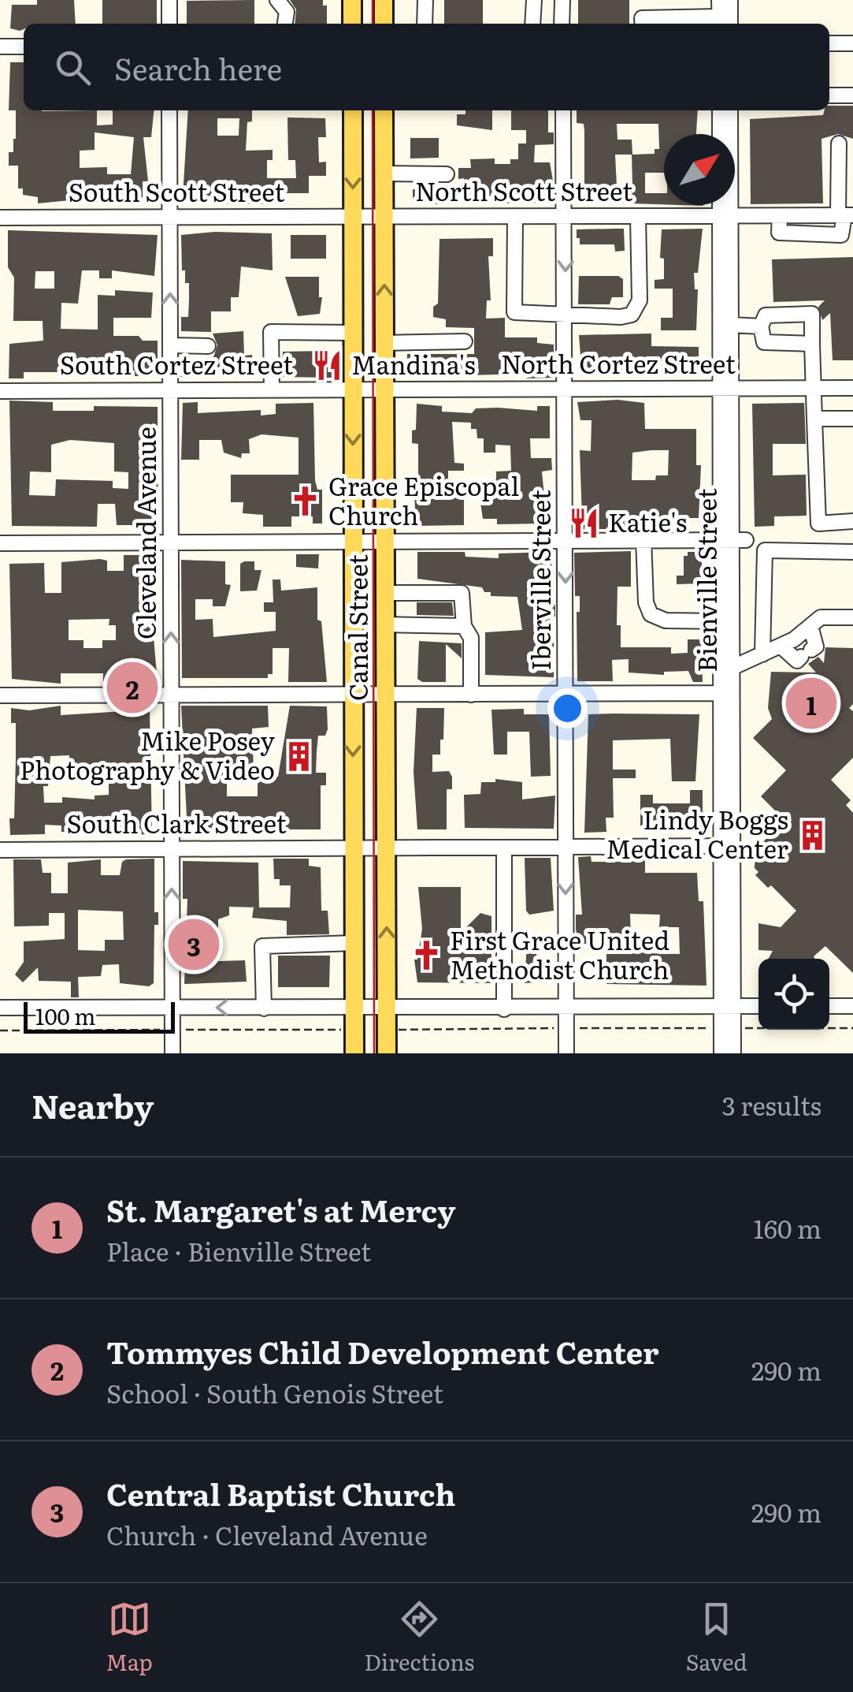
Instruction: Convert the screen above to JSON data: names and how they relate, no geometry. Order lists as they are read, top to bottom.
{
  "streets": {
    "main road": ["Canal Street"],
    "street": [
      "North Scott Street",
      "South Scott Street",
      "North Cortez Street",
      "South Cortez Street",
      "Cleveland Avenue",
      "Iberville Street",
      "Bienville Street",
      "South Clark Street"
    ]
  },
  "crossings": [
    ["North Scott Street", "South Scott Street"],
    ["North Scott Street", "Iberville Street"],
    ["North Scott Street", "Bienville Street"],
    ["North Scott Street", "Canal Street"],
    ["South Scott Street", "Cleveland Avenue"],
    ["South Scott Street", "Canal Street"],
    ["North Cortez Street", "South Cortez Street"],
    ["North Cortez Street", "Iberville Street"],
    ["North Cortez Street", "Bienville Street"],
    ["North Cortez Street", "Canal Street"],
    ["South Cortez Street", "Cleveland Avenue"],
    ["South Cortez Street", "Canal Street"],
    ["Cleveland Avenue", "South Clark Street"],
    ["Iberville Street", "South Clark Street"],
    ["Bienville Street", "South Clark Street"],
    ["Canal Street", "South Clark Street"]
  ],
  "one_way": ["Cleveland Avenue"],
  "places": {
    "restaurant": ["Mandina's", "Katie's"],
    "church": ["Grace Episcopal Church", "First Grace United Methodist Church"],
    "building": ["Mike Posey Photography & Video", "Lindy Boggs Medical Center"]
  },
  "scale_bar": "100 m",
  "north": "top right",
  "page": {
    "search": "Search here",
    "pins": ["2", "1", "3"],
    "scale": "100 m",
    "heading": ["Nearby", "3 results"],
    "list": [
      {
        "mark": "1",
        "name": "St. Margaret's at Mercy",
        "note": "Place · Bienville Street",
        "value": "160 m"
      },
      {
        "mark": "2",
        "name": "Tommyes Child Development Center",
        "note": "School · South Genois Street",
        "value": "290 m"
      },
      {
        "mark": "3",
        "name": "Central Baptist Church",
        "note": "Church · Cleveland Avenue",
        "value": "290 m"
      }
    ],
    "nav": ["Map", "Directions", "Saved"]
  }
}
